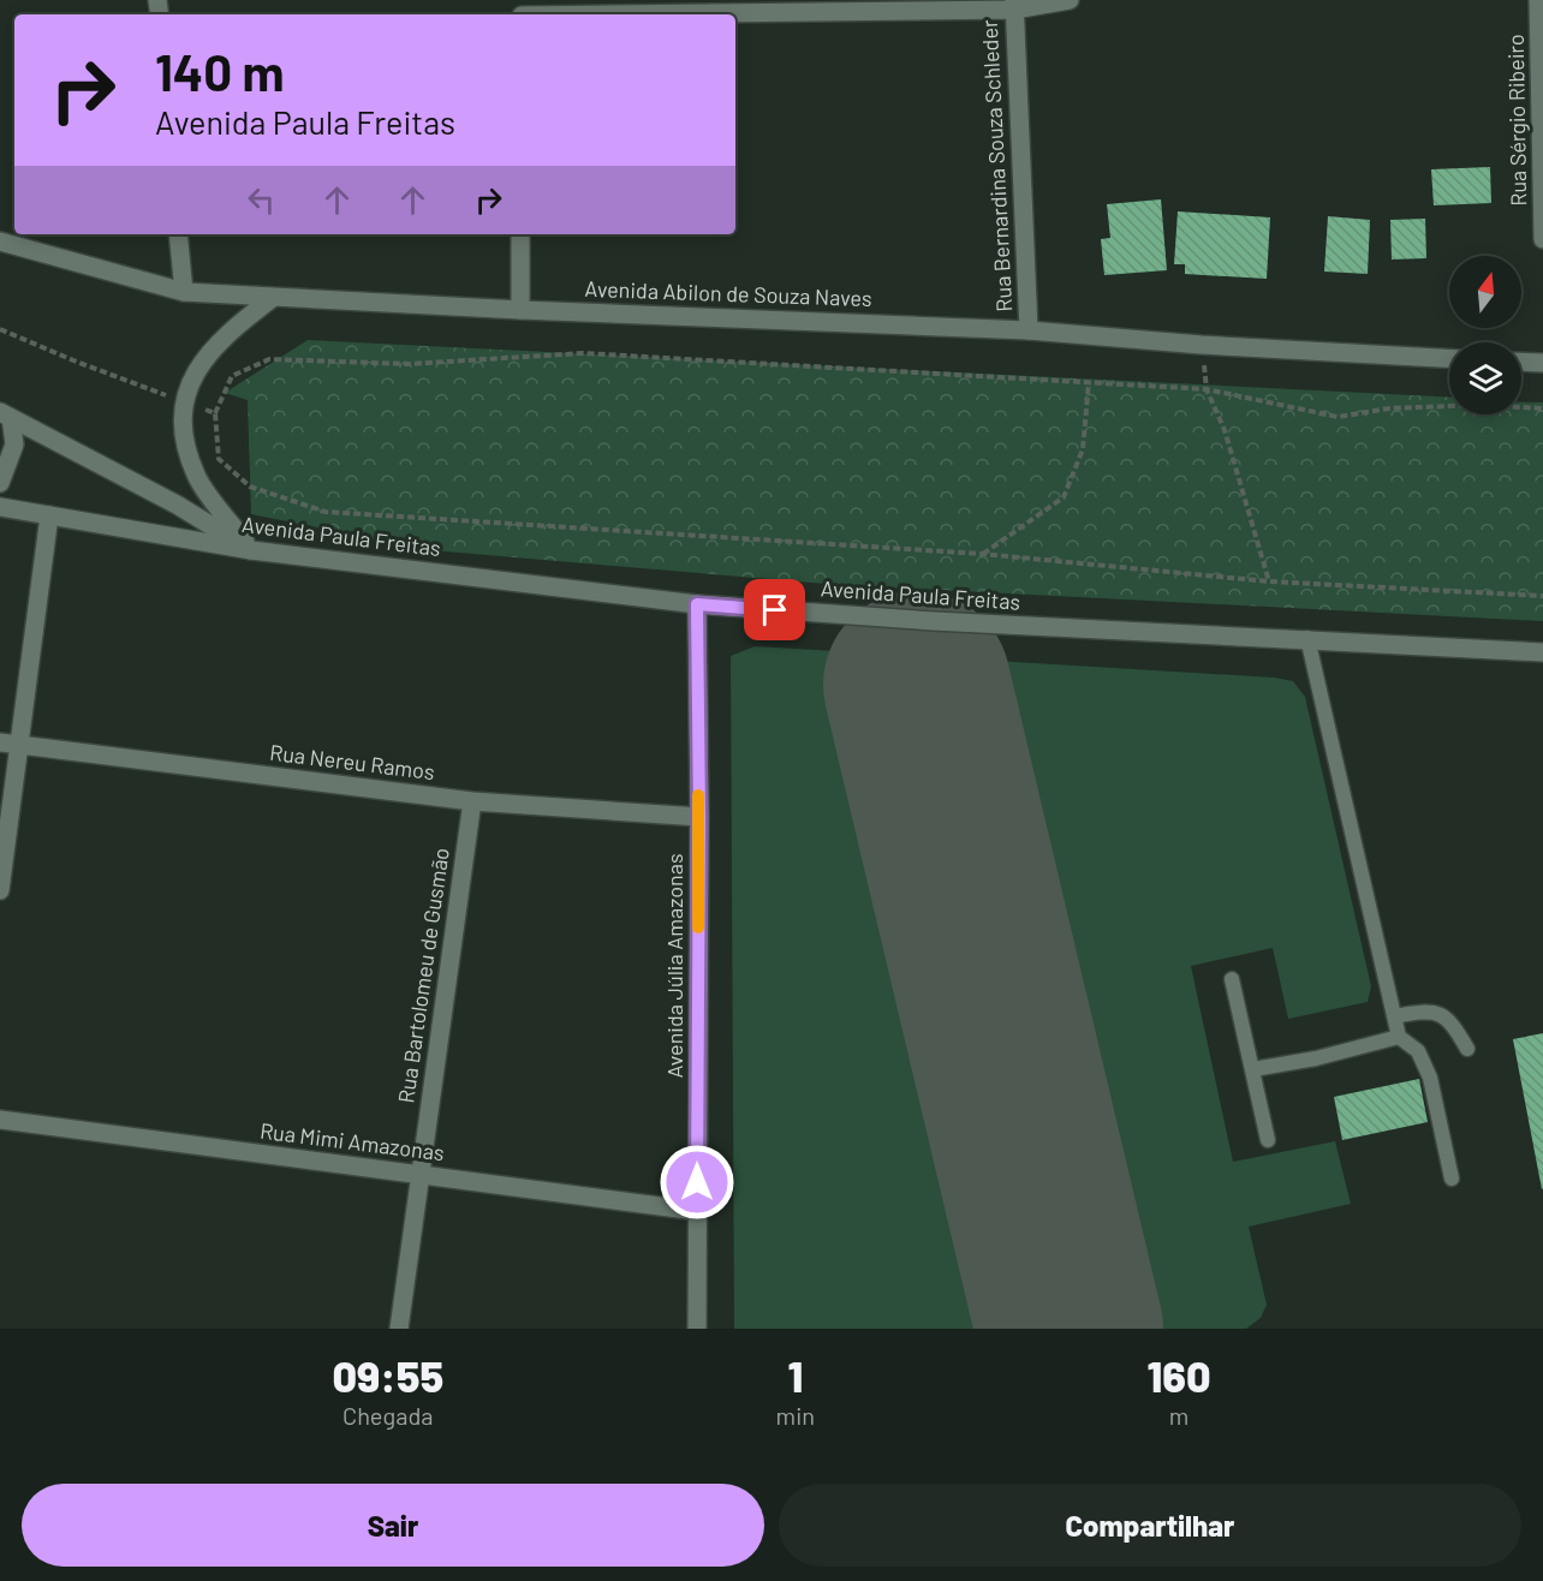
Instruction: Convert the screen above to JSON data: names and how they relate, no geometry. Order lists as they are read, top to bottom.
{
  "streets": {
    "street": [
      "Rua Sérgio Ribeiro",
      "Rua Bernardina Souza Schleder",
      "Avenida Abilon de Souza Naves",
      "Avenida Paula Freitas",
      "Rua Nereu Ramos",
      "Avenida Júlia Amazonas",
      "Rua Bartolomeu de Gusmão",
      "Rua Mimi Amazonas"
    ]
  },
  "crossings": [
    ["Rua Bernardina Souza Schleder", "Avenida Abilon de Souza Naves"],
    ["Avenida Paula Freitas", "Avenida Júlia Amazonas"],
    ["Rua Nereu Ramos", "Avenida Júlia Amazonas"],
    ["Rua Nereu Ramos", "Rua Bartolomeu de Gusmão"],
    ["Avenida Júlia Amazonas", "Rua Mimi Amazonas"],
    ["Rua Bartolomeu de Gusmão", "Rua Mimi Amazonas"]
  ],
  "north": "top",
  "page": {
    "turn": ["140 m", "Avenida Paula Freitas"],
    "eta": [
      "09:55",
      "Chegada",
      "1",
      "min",
      "160",
      "m"
    ],
    "buttons": ["Sair", "Compartilhar"]
  }
}
